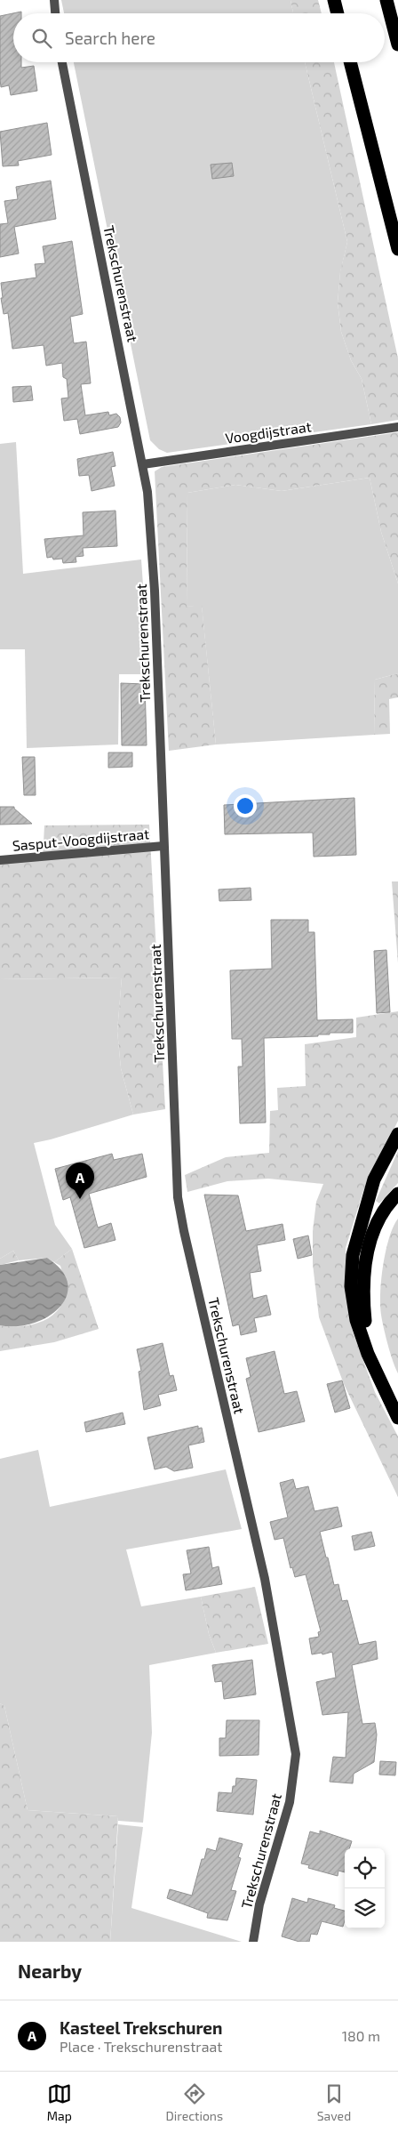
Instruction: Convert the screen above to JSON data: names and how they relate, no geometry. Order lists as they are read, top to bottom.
{
  "streets": {
    "street": ["Trekschurenstraat", "Voogdijstraat", "Sasput-Voogdijstraat"]
  },
  "crossings": [
    ["Trekschurenstraat", "Voogdijstraat"],
    ["Trekschurenstraat", "Sasput-Voogdijstraat"]
  ],
  "page": {
    "search": "Search here",
    "pins": "A",
    "heading": "Nearby",
    "list": [
      {
        "mark": "A",
        "name": "Kasteel Trekschuren",
        "note": "Place · Trekschurenstraat",
        "value": "180 m"
      }
    ],
    "nav": ["Map", "Directions", "Saved"]
  }
}
